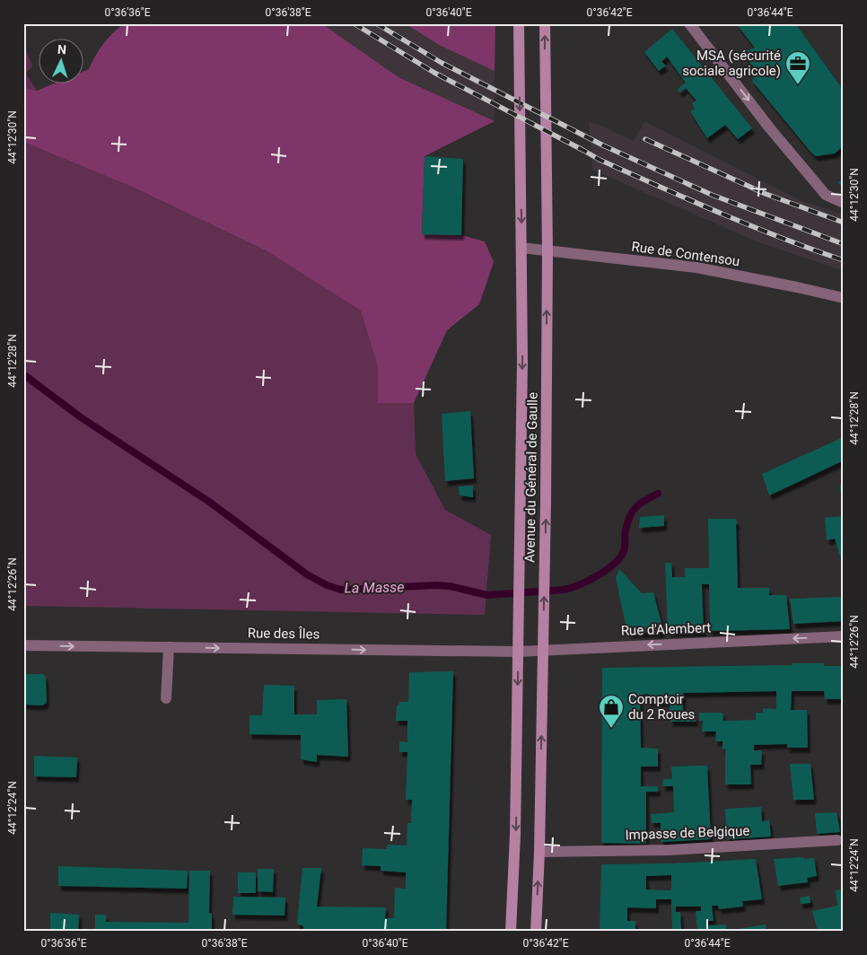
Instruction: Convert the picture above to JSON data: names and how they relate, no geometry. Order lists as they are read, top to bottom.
{
  "streets": {
    "main road": ["Avenue du Général de Gaulle"],
    "street": [
      "Rue de Contensou",
      "Rue d'Alembert",
      "Rue des Îles",
      "Impasse de Belgique"
    ]
  },
  "crossings": [
    ["Rue de Contensou", "Avenue du Général de Gaulle"],
    ["Avenue du Général de Gaulle", "Rue d'Alembert"],
    ["Avenue du Général de Gaulle", "Rue des Îles"],
    ["Avenue du Général de Gaulle", "Impasse de Belgique"],
    ["Rue d'Alembert", "Rue des Îles"]
  ],
  "one_way": ["Rue d'Alembert", "Rue des Îles"],
  "water": ["La Masse"],
  "places": {
    "office": ["MSA (sécurité sociale agricole)"],
    "shop": ["Comptoir du 2 Roues"]
  },
  "north": "top",
  "coordinates": [
    "0°36'36\"E",
    "0°36'38\"E",
    "0°36'40\"E",
    "0°36'42\"E",
    "0°36'44\"E",
    "44°12'30\"N",
    "44°12'28\"N",
    "44°12'26\"N",
    "44°12'24\"N"
  ]
}
